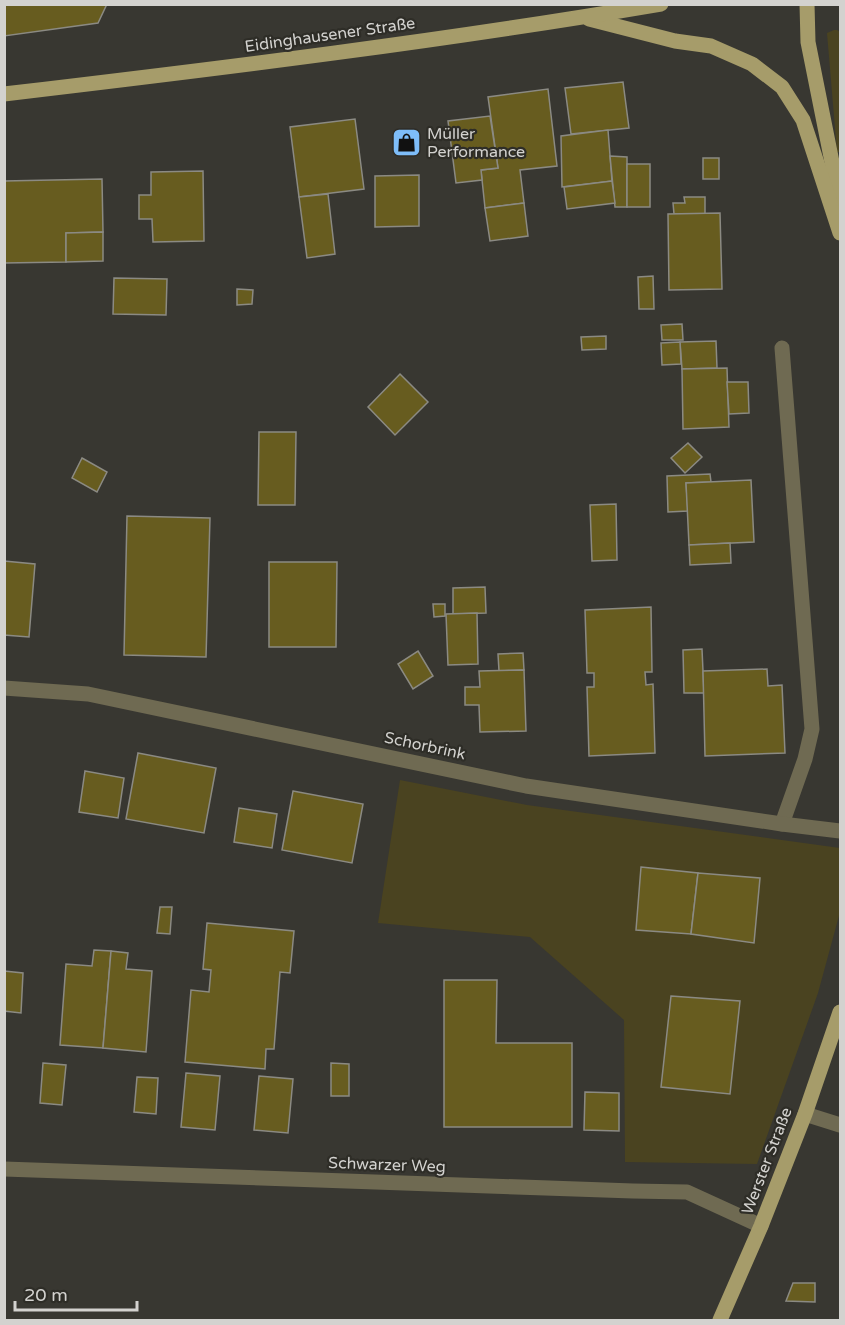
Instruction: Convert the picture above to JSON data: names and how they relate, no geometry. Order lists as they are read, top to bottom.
{
  "streets": {
    "main road": ["Eidinghausener Straße", "Werster Straße"],
    "street": ["Schorbrink", "Schwarzer Weg"]
  },
  "crossings": [
    ["Werster Straße", "Schwarzer Weg"]
  ],
  "places": {
    "shop": ["Müller Performance"]
  },
  "scale_bar": "20 m"
}
